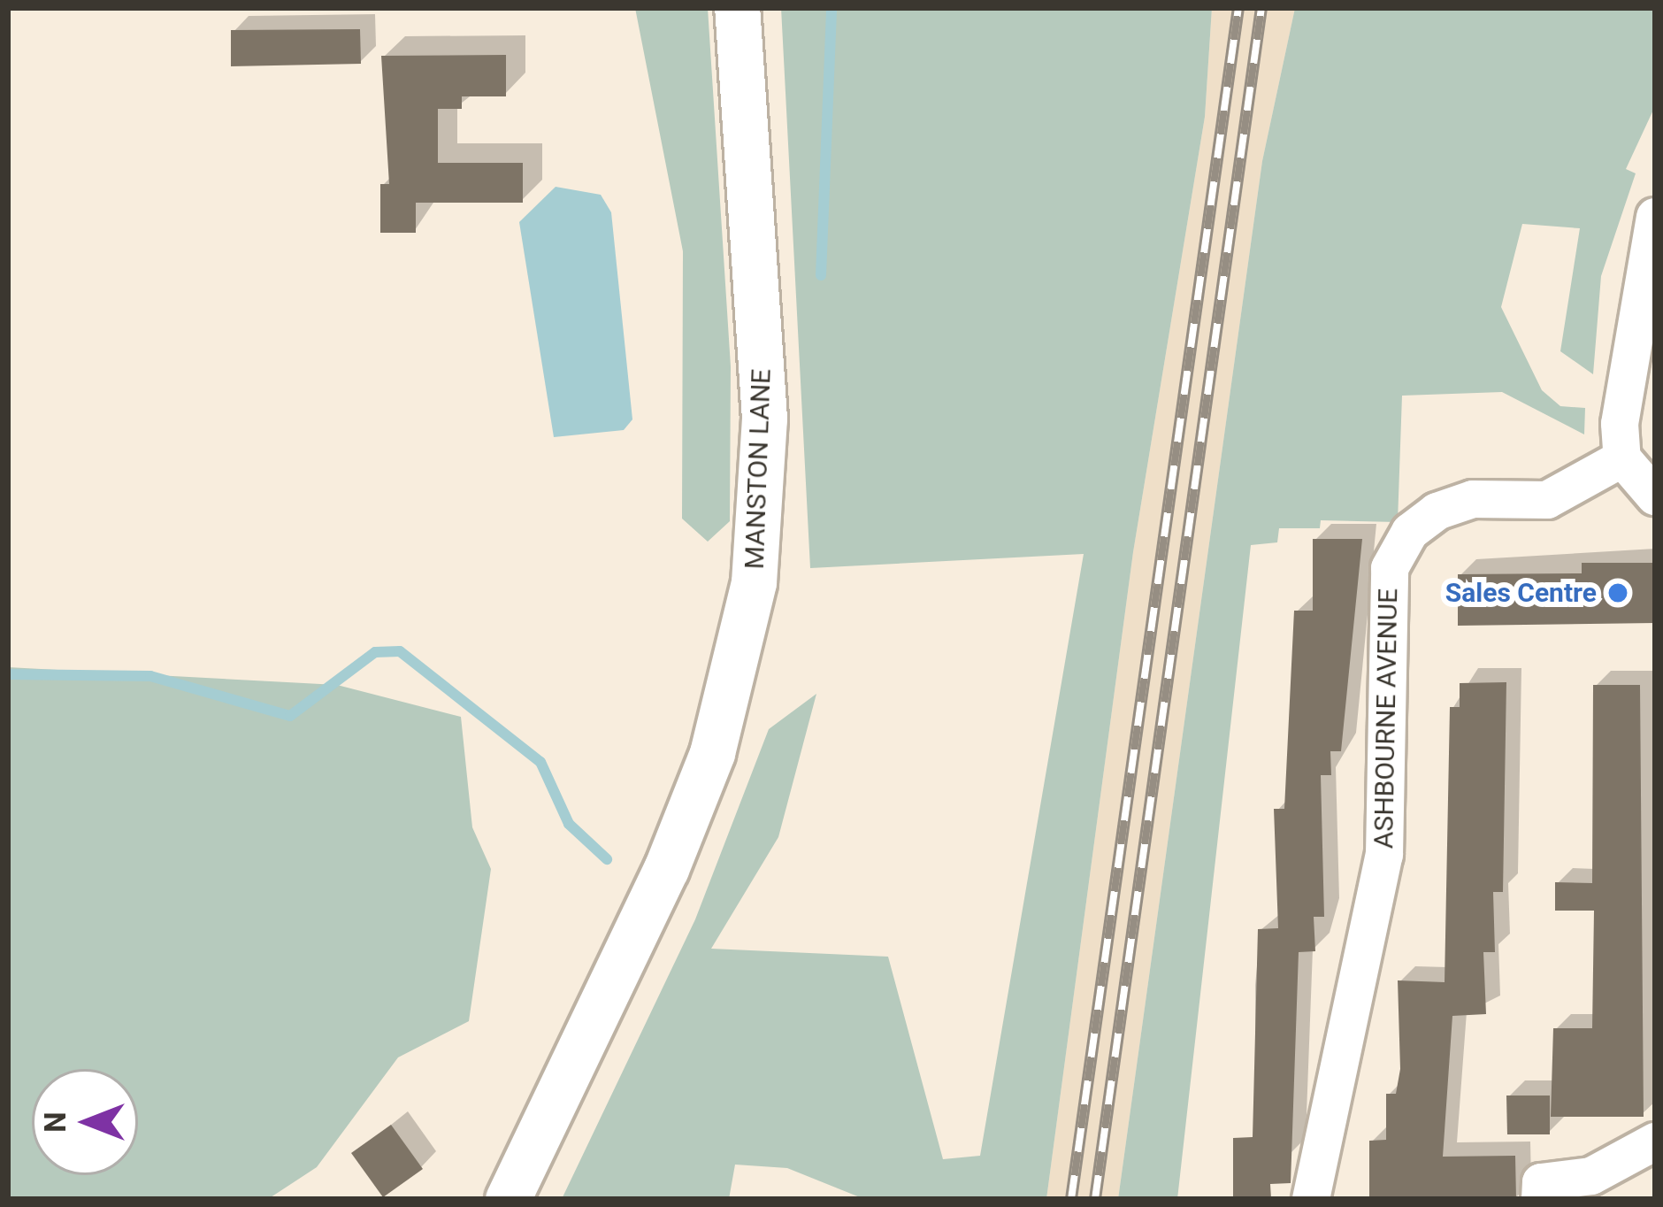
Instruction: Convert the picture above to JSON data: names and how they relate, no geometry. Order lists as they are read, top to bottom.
{
  "streets": {
    "street": ["MANSTON LANE", "ASHBOURNE AVENUE"]
  },
  "places": ["Sales Centre"],
  "north": "left"
}
